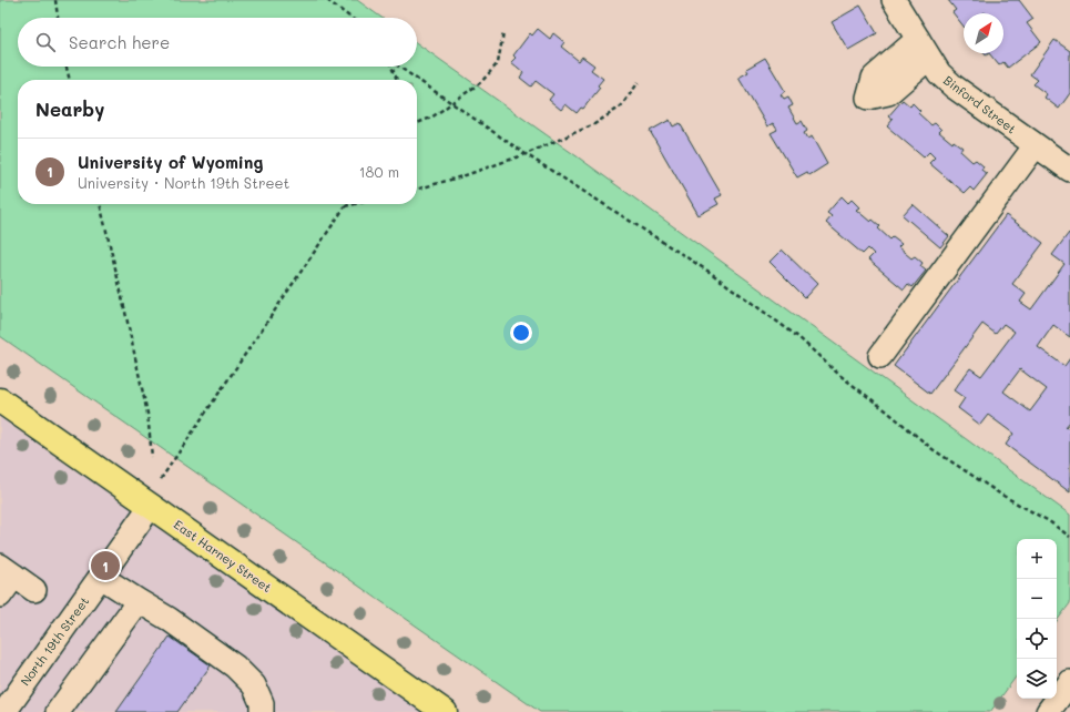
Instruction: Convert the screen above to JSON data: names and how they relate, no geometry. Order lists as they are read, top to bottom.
{
  "streets": {
    "main road": ["East Harney Street"],
    "street": ["Binford Street", "North 19th Street"]
  },
  "crossings": [
    ["East Harney Street", "North 19th Street"]
  ],
  "north": "top right",
  "page": {
    "search": "Search here",
    "heading": "Nearby",
    "list": [
      {
        "mark": "1",
        "name": "University of Wyoming",
        "note": "University · North 19th Street",
        "value": "180 m"
      }
    ],
    "map_buttons": ["+", "−"],
    "pins": "1"
  }
}
